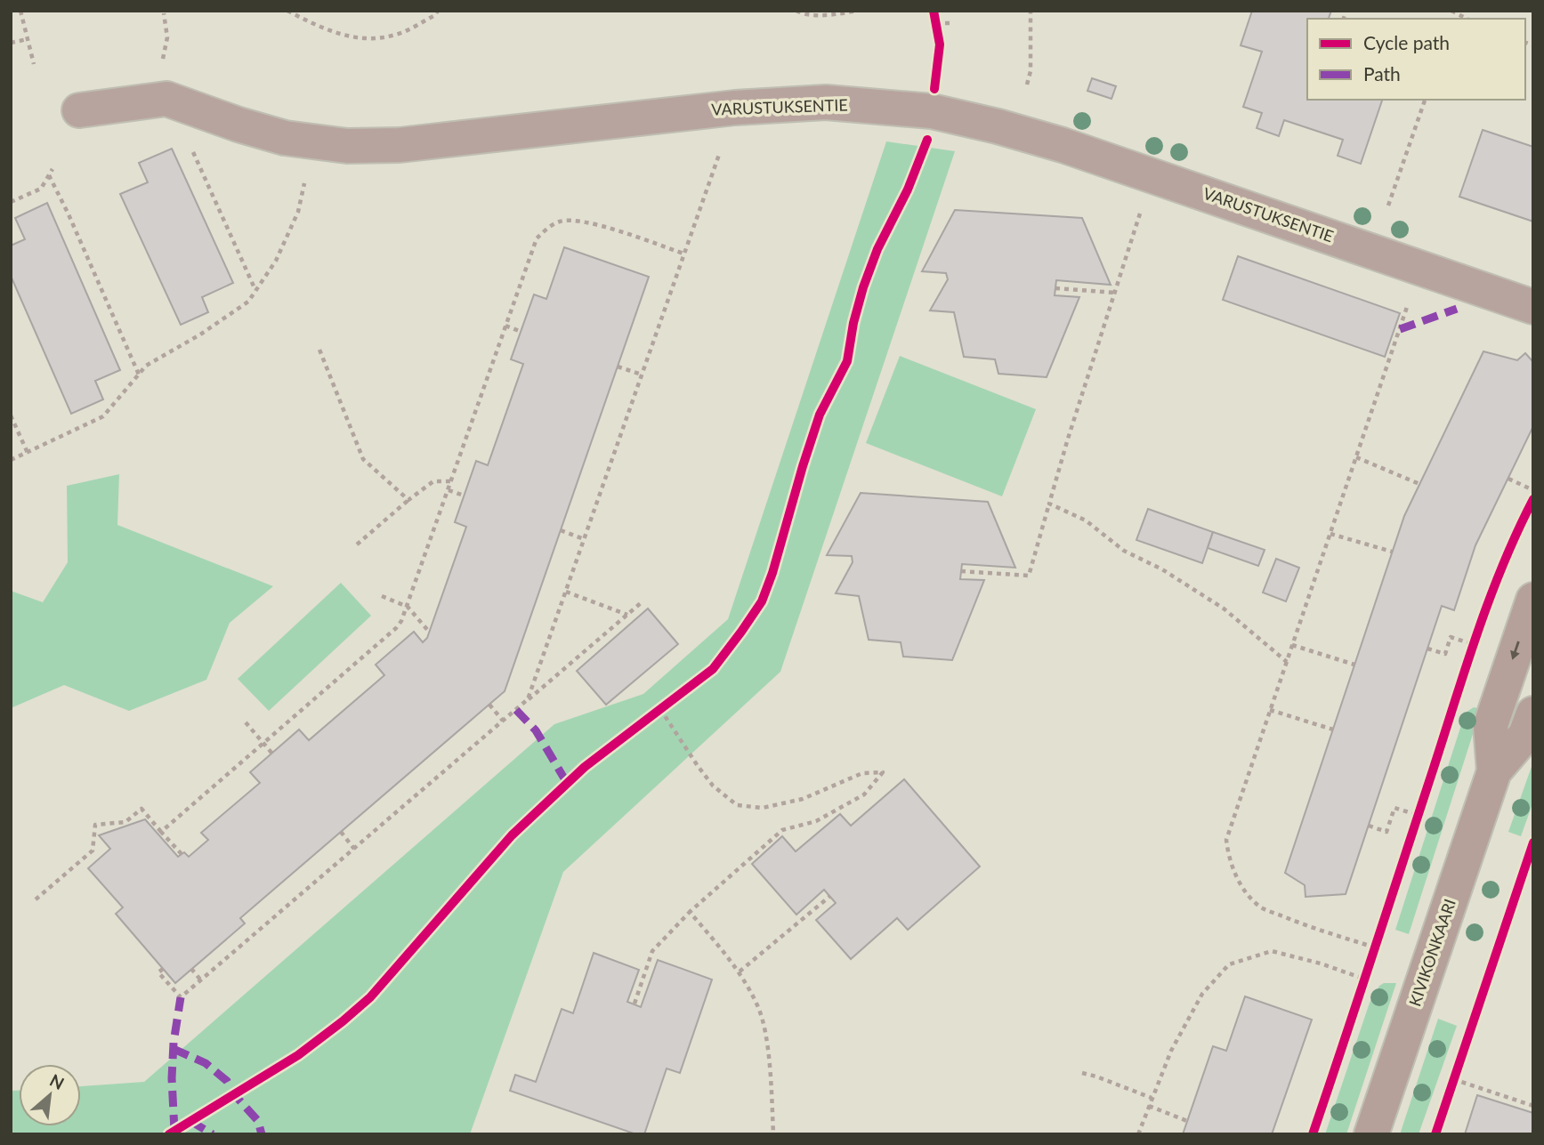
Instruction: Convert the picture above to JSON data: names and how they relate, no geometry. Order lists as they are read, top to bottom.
{
  "streets": {
    "street": ["VARUSTUKSENTIE", "KIVIKONKAARI"]
  },
  "legend": ["Cycle path", "Path"],
  "north": "top right"
}
